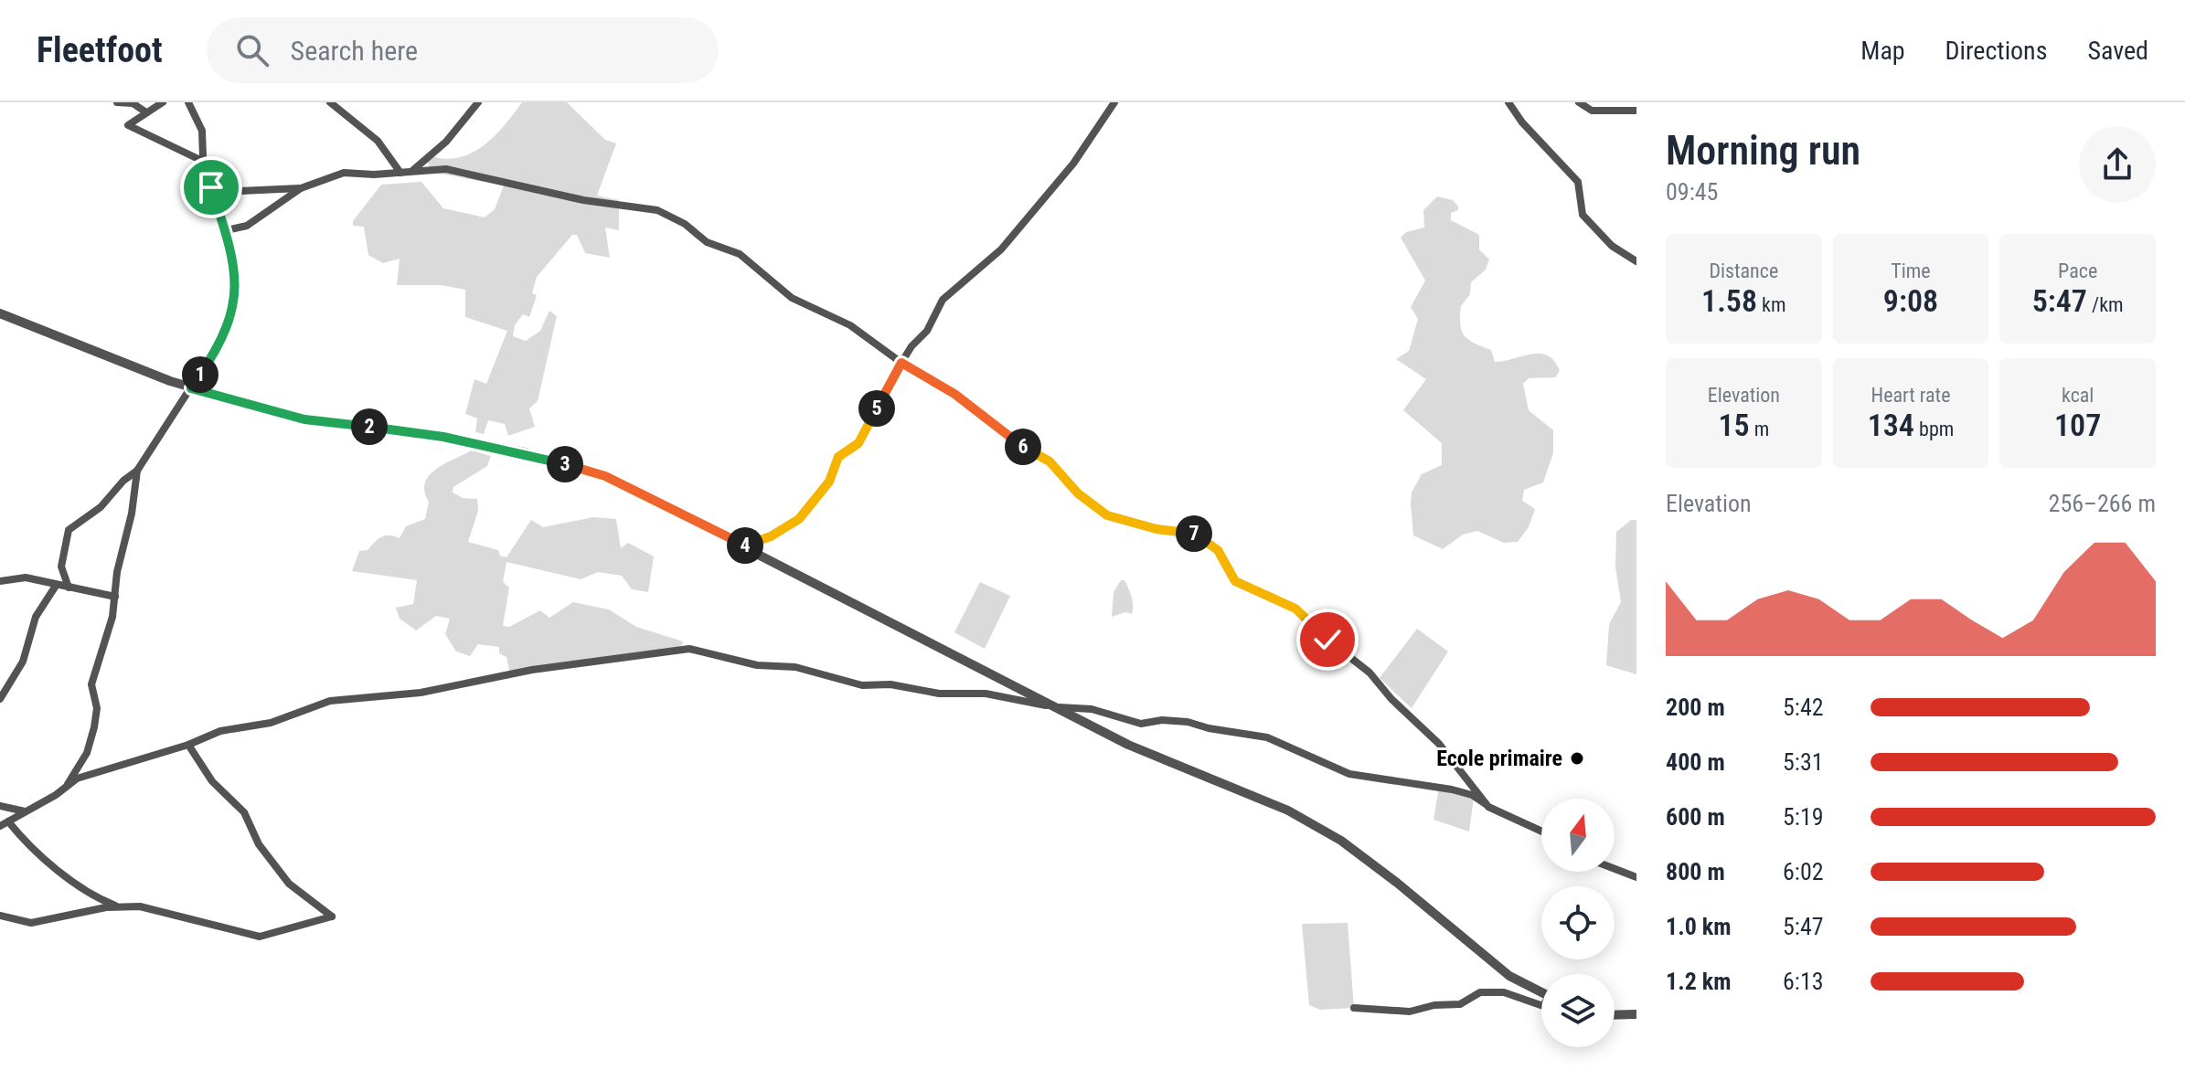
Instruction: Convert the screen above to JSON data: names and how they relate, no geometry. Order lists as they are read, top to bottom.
{
  "places": ["Ecole primaire"],
  "north": "top",
  "page": {
    "header": "Fleetfoot",
    "search": "Search here",
    "nav": ["Map", "Directions", "Saved"],
    "heading": ["Morning run", "09:45"],
    "stats": [
      ["Distance", "1.58 km"],
      ["Time", "9:08"],
      ["Pace", "5:47 /km"],
      ["Elevation", "15 m"],
      ["Heart rate", "134 bpm"],
      ["kcal", "107"]
    ],
    "pins": [
      "1",
      "5",
      "2",
      "6",
      "3",
      "7",
      "4"
    ],
    "chart": ["Elevation", "256–266 m"],
    "list": [
      {
        "name": "200 m",
        "note": "5:42"
      },
      {
        "name": "400 m",
        "note": "5:31"
      },
      {
        "name": "600 m",
        "note": "5:19"
      },
      {
        "name": "800 m",
        "note": "6:02"
      },
      {
        "name": "1.0 km",
        "note": "5:47"
      },
      {
        "name": "1.2 km",
        "note": "6:13"
      }
    ]
  }
}
